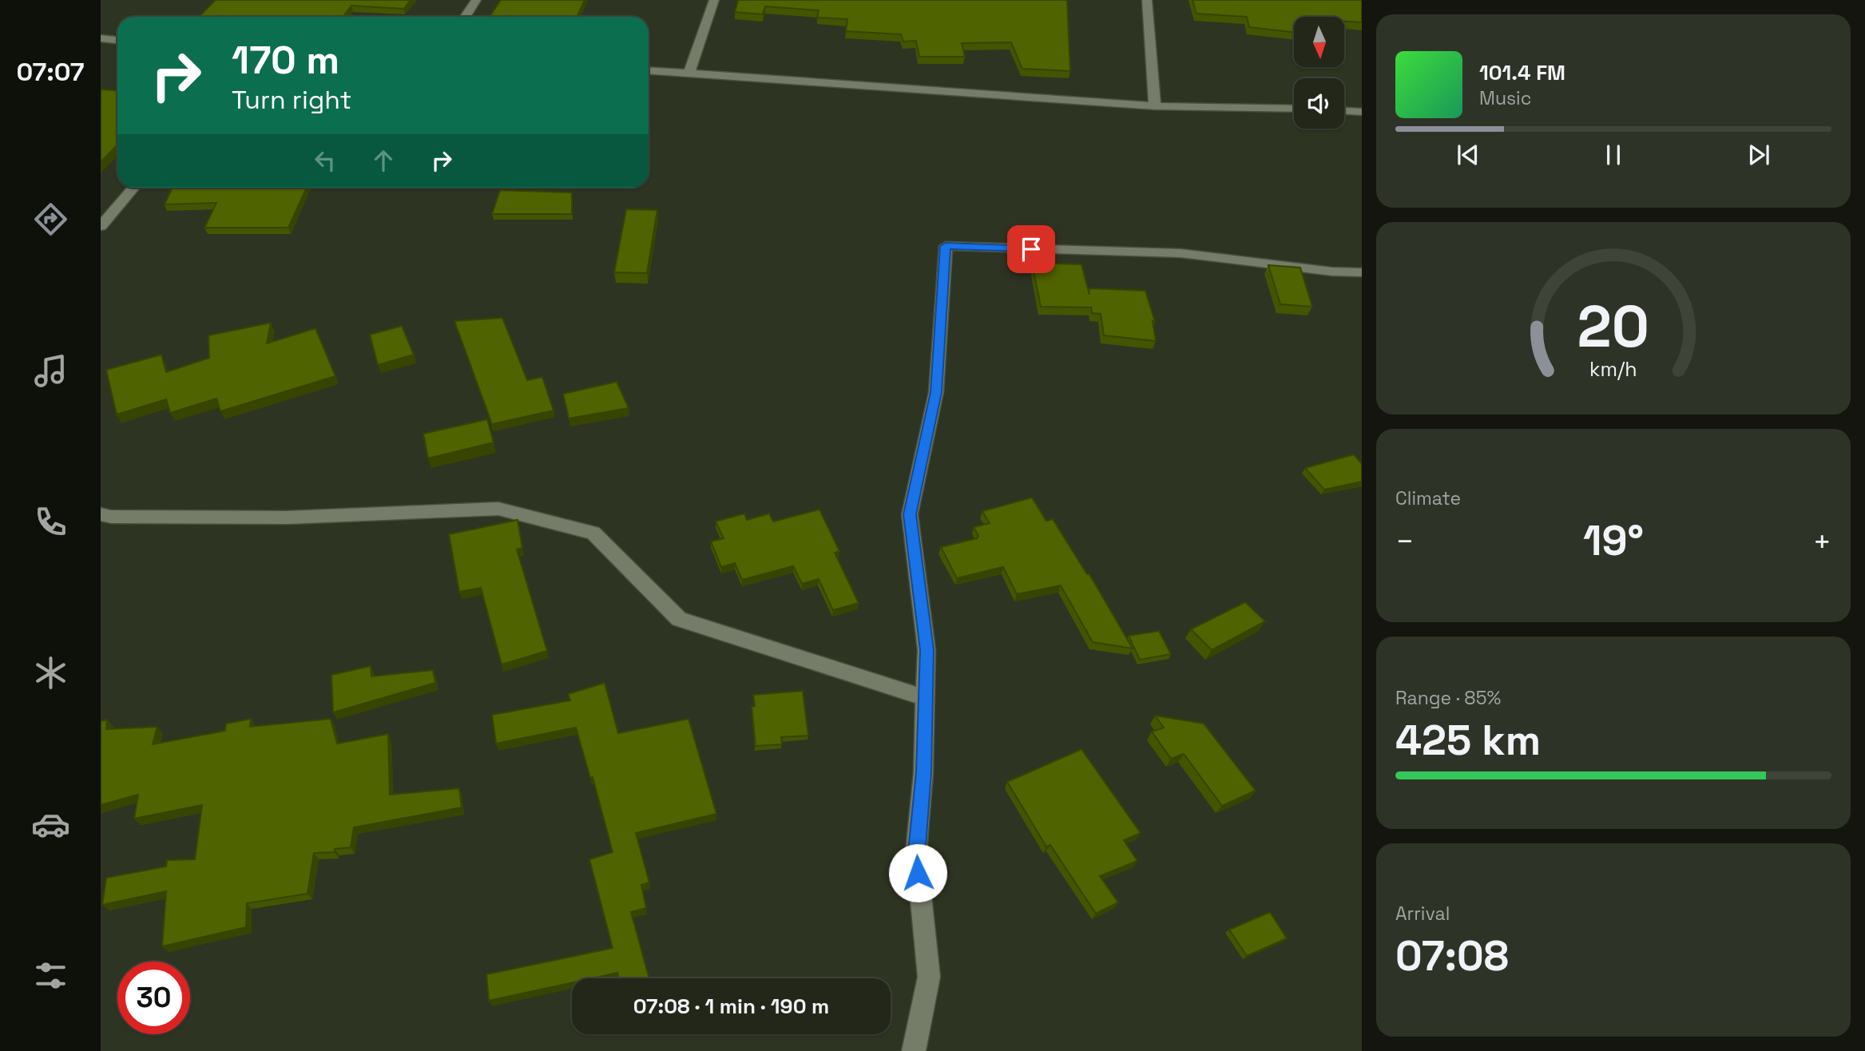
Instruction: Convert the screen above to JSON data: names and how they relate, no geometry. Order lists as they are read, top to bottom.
{
  "north": "bottom",
  "page": {
    "tabs": "07:07",
    "turn": ["170 m", "Turn right"],
    "song": ["101.4 FM", "Music"],
    "tile": [
      "Climate",
      ["Range · 85%", "425 km"],
      ["Arrival", "07:08"]
    ],
    "heat": ["−", "19°", "+"],
    "limit": "30",
    "trip": "07:08 · 1 min · 190 m",
    "gauge": ["20", "km/h"]
  }
}
